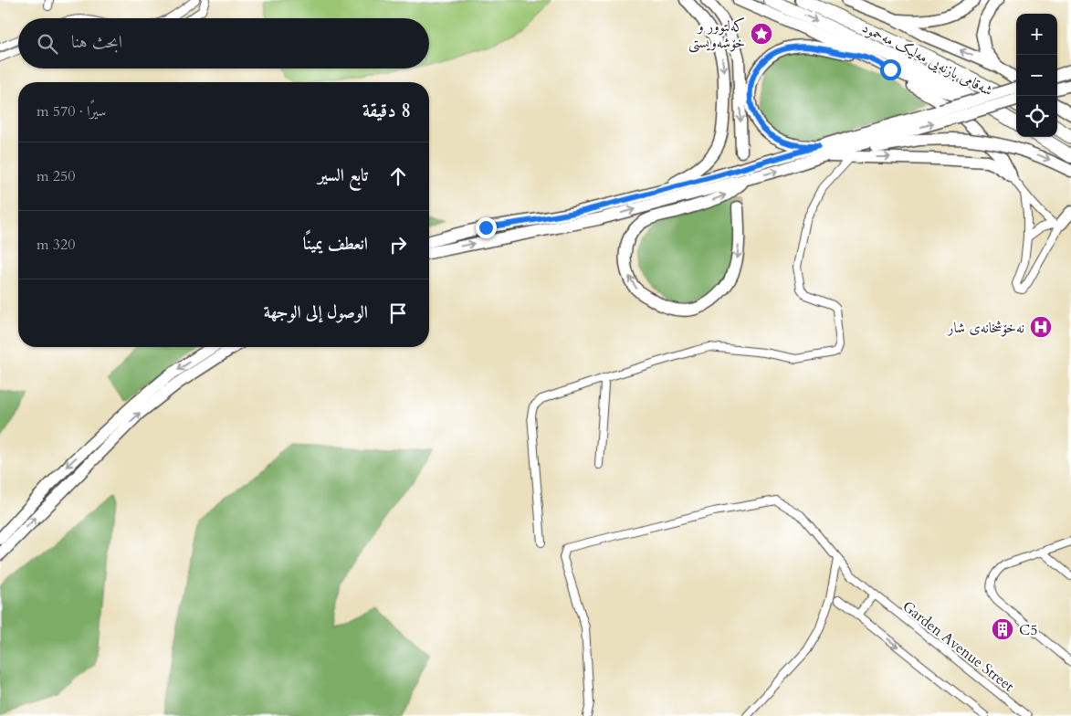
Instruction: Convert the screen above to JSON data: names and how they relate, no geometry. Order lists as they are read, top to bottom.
{
  "streets": {
    "highway": ["شەقامی بازنەیی مەلیک مەحمود"],
    "street": ["Garden Avenue Street"]
  },
  "places": {
    "place": ["کەلتوور و خۆشەویستی"],
    "hospital": ["نەخۆشخانەی شار"],
    "building": ["C5"]
  },
  "page": {
    "map_buttons": ["+", "−"],
    "search": "ابحث هنا",
    "heading": ["8 دقيقة", "سيرًا · 570 m"],
    "list": [
      ["تابع السير", "250 m"],
      ["انعطف يمينًا", "320 m"],
      "الوصول إلى الوجهة"
    ]
  }
}
